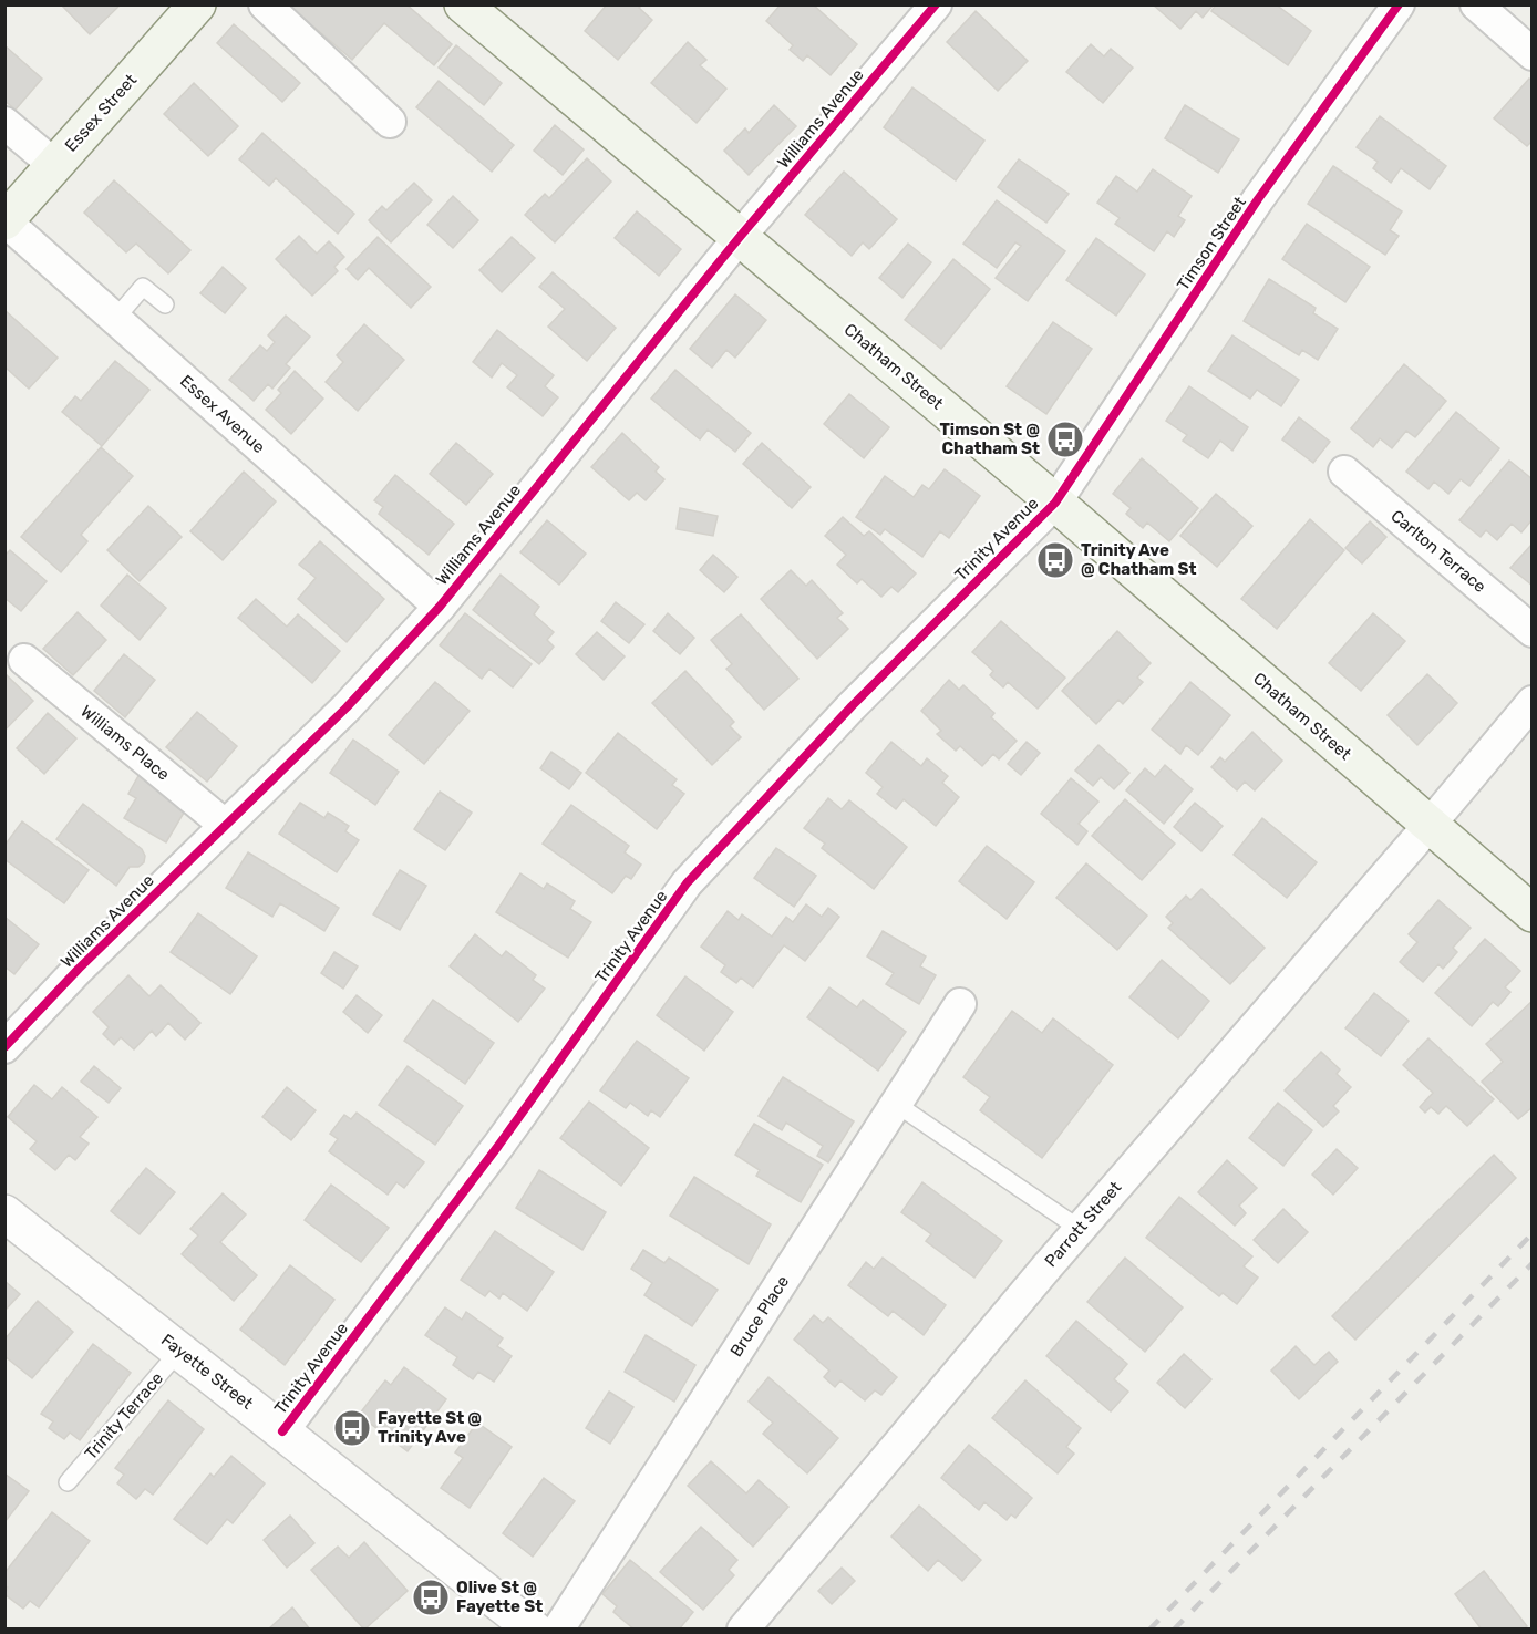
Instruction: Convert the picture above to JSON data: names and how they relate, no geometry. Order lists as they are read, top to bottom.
{
  "streets": {
    "main road": ["Essex Street", "Chatham Street"],
    "street": [
      "Williams Avenue",
      "Timson Street",
      "Essex Avenue",
      "Trinity Avenue",
      "Carlton Terrace",
      "Williams Place",
      "Parrott Street",
      "Bruce Place",
      "Fayette Street"
    ],
    "lane": ["Trinity Terrace"]
  },
  "crossings": [
    ["Essex Street", "Essex Avenue"],
    ["Williams Avenue", "Chatham Street"],
    ["Williams Avenue", "Essex Avenue"],
    ["Williams Avenue", "Williams Place"],
    ["Timson Street", "Chatham Street"],
    ["Timson Street", "Trinity Avenue"],
    ["Chatham Street", "Trinity Avenue"],
    ["Chatham Street", "Parrott Street"],
    ["Trinity Avenue", "Fayette Street"],
    ["Fayette Street", "Trinity Terrace"]
  ],
  "places": {
    "bus stop": [
      "Timson St @ Chatham St",
      "Trinity Ave @ Chatham St",
      "Fayette St @ Trinity Ave",
      "Olive St @ Fayette St"
    ]
  }
}
